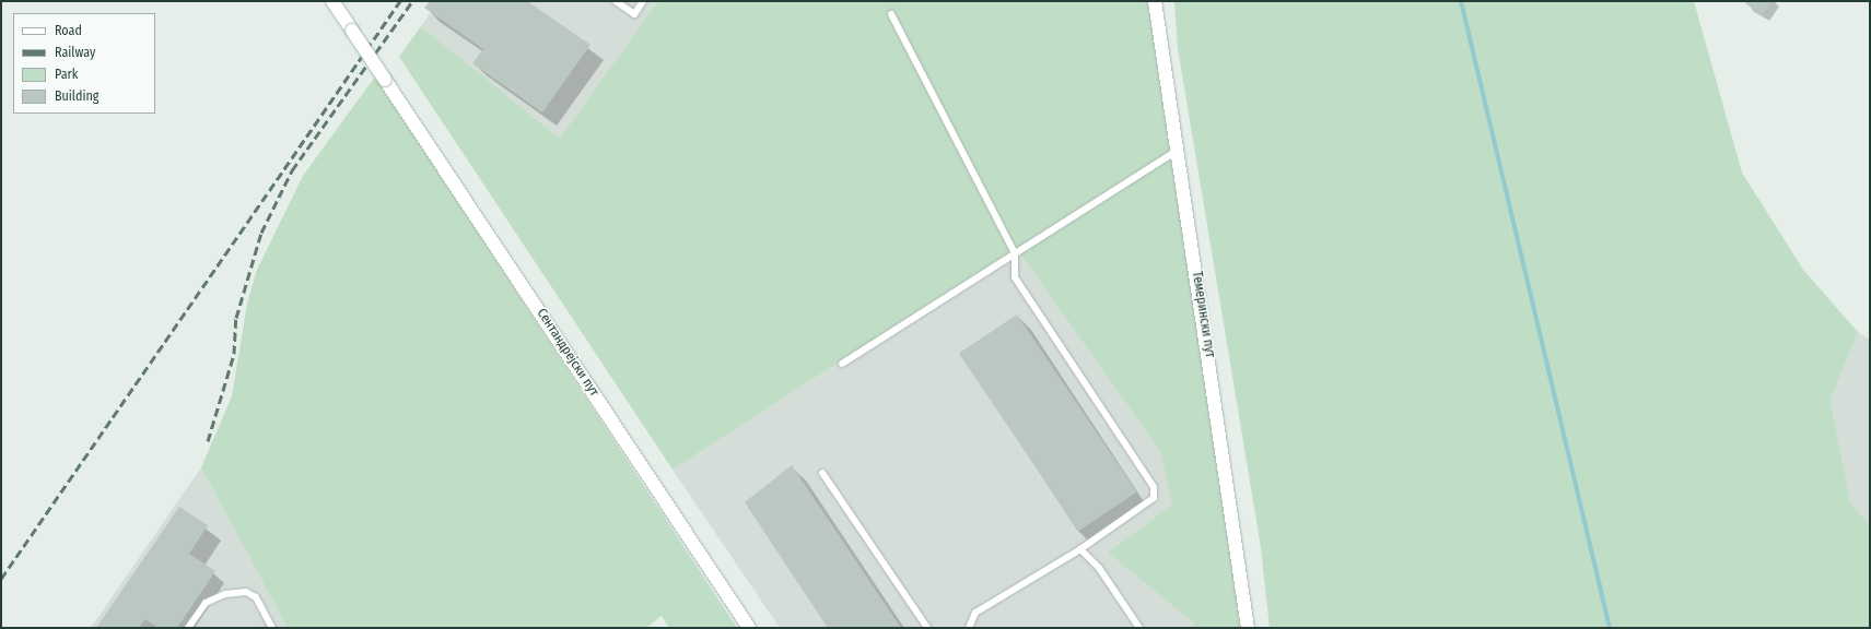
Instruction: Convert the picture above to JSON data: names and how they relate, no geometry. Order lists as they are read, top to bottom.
{
  "streets": {
    "main road": ["Темерински пут", "Сентандрејски пут"]
  },
  "legend": [
    "Road",
    "Railway",
    "Park",
    "Building"
  ]
}
